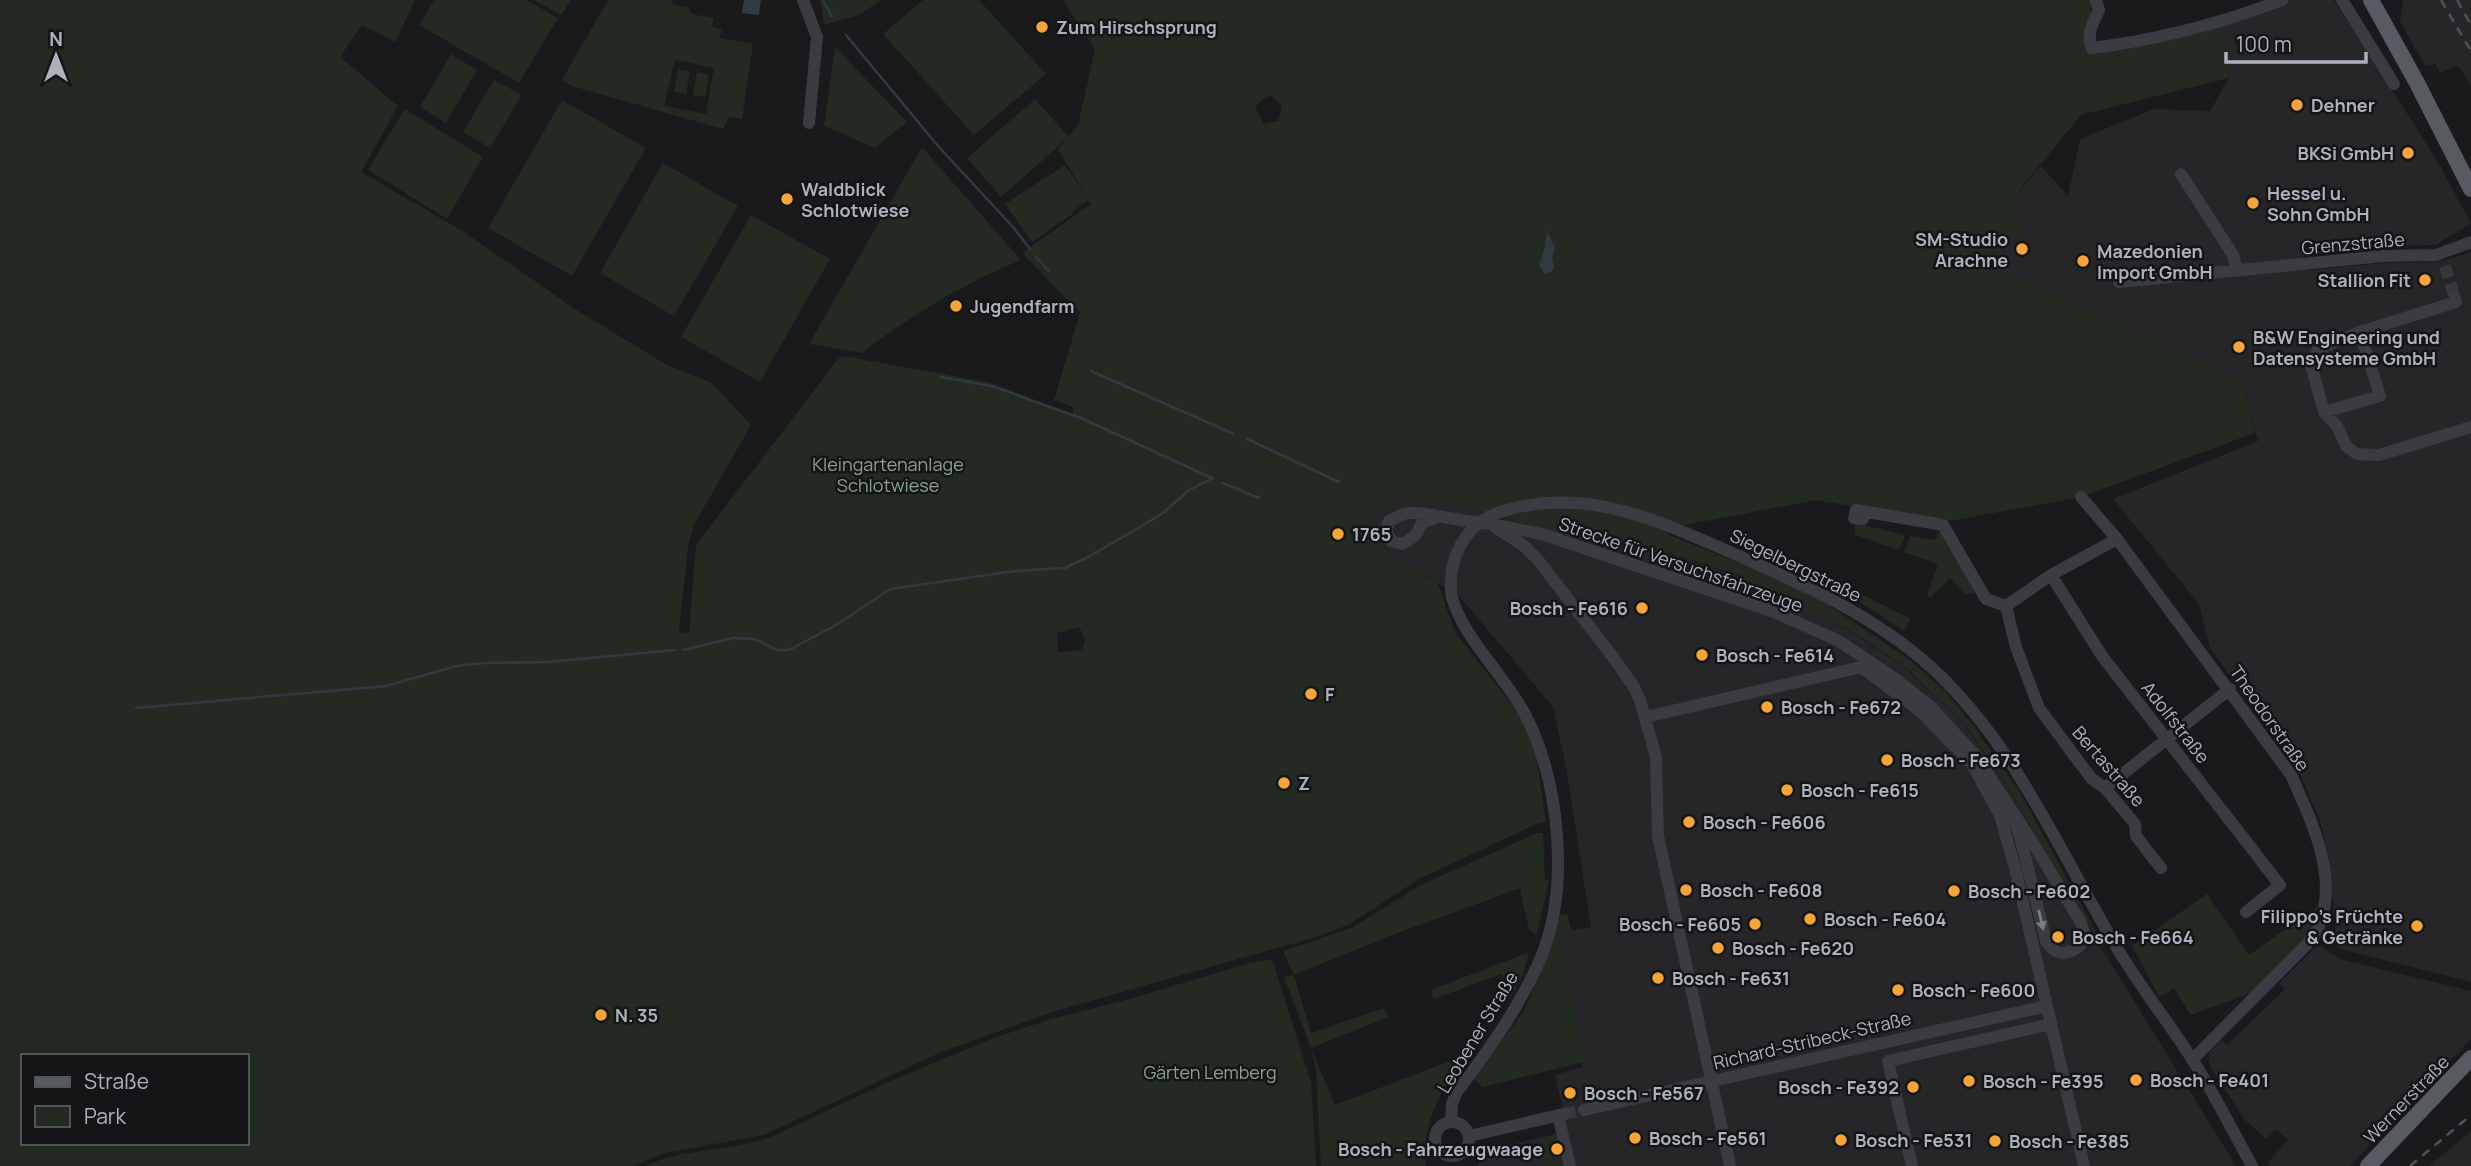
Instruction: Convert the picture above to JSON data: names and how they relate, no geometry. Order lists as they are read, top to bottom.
{
  "streets": {
    "main road": ["Wernerstraße"],
    "street": [
      "Grenzstraße",
      "Strecke für Versuchsfahrzeuge",
      "Siegelbergstraße",
      "Theodorstraße",
      "Adolfstraße",
      "Bertastraße",
      "Leobener Straße",
      "Richard-Stribeck-Straße"
    ]
  },
  "crossings": [
    ["Siegelbergstraße", "Theodorstraße"],
    ["Siegelbergstraße", "Leobener Straße"]
  ],
  "parks": ["Kleingartenanlage Schlotwiese", "Gärten Lemberg"],
  "places": [
    "Zum Hirschsprung",
    "Dehner",
    "BKSi GmbH",
    "Waldblick Schlotwiese",
    "Hessel u. Sohn GmbH",
    "SM-Studio Arachne",
    "Mazedonien Import GmbH",
    "Stallion Fit",
    "Jugendfarm",
    "B&W Engineering und Datensysteme GmbH",
    "1765",
    "Bosch - Fe616",
    "Bosch - Fe614",
    "F",
    "Bosch - Fe672",
    "Bosch - Fe673",
    "Z",
    "Bosch - Fe615",
    "Bosch - Fe606",
    "Bosch - Fe608",
    "Bosch - Fe602",
    "Bosch - Fe604",
    "Bosch - Fe605",
    "Filippo’s Früchte & Getränke",
    "Bosch - Fe664",
    "Bosch - Fe620",
    "Bosch - Fe631",
    "Bosch - Fe600",
    "N. 35",
    "Bosch - Fe401",
    "Bosch - Fe395",
    "Bosch - Fe392",
    "Bosch - Fe567",
    "Bosch - Fe561",
    "Bosch - Fe531",
    "Bosch - Fe385",
    "Bosch - Fahrzeugwaage"
  ],
  "legend": ["Straße", "Park"],
  "scale_bar": "100 m",
  "north": "top"
}
